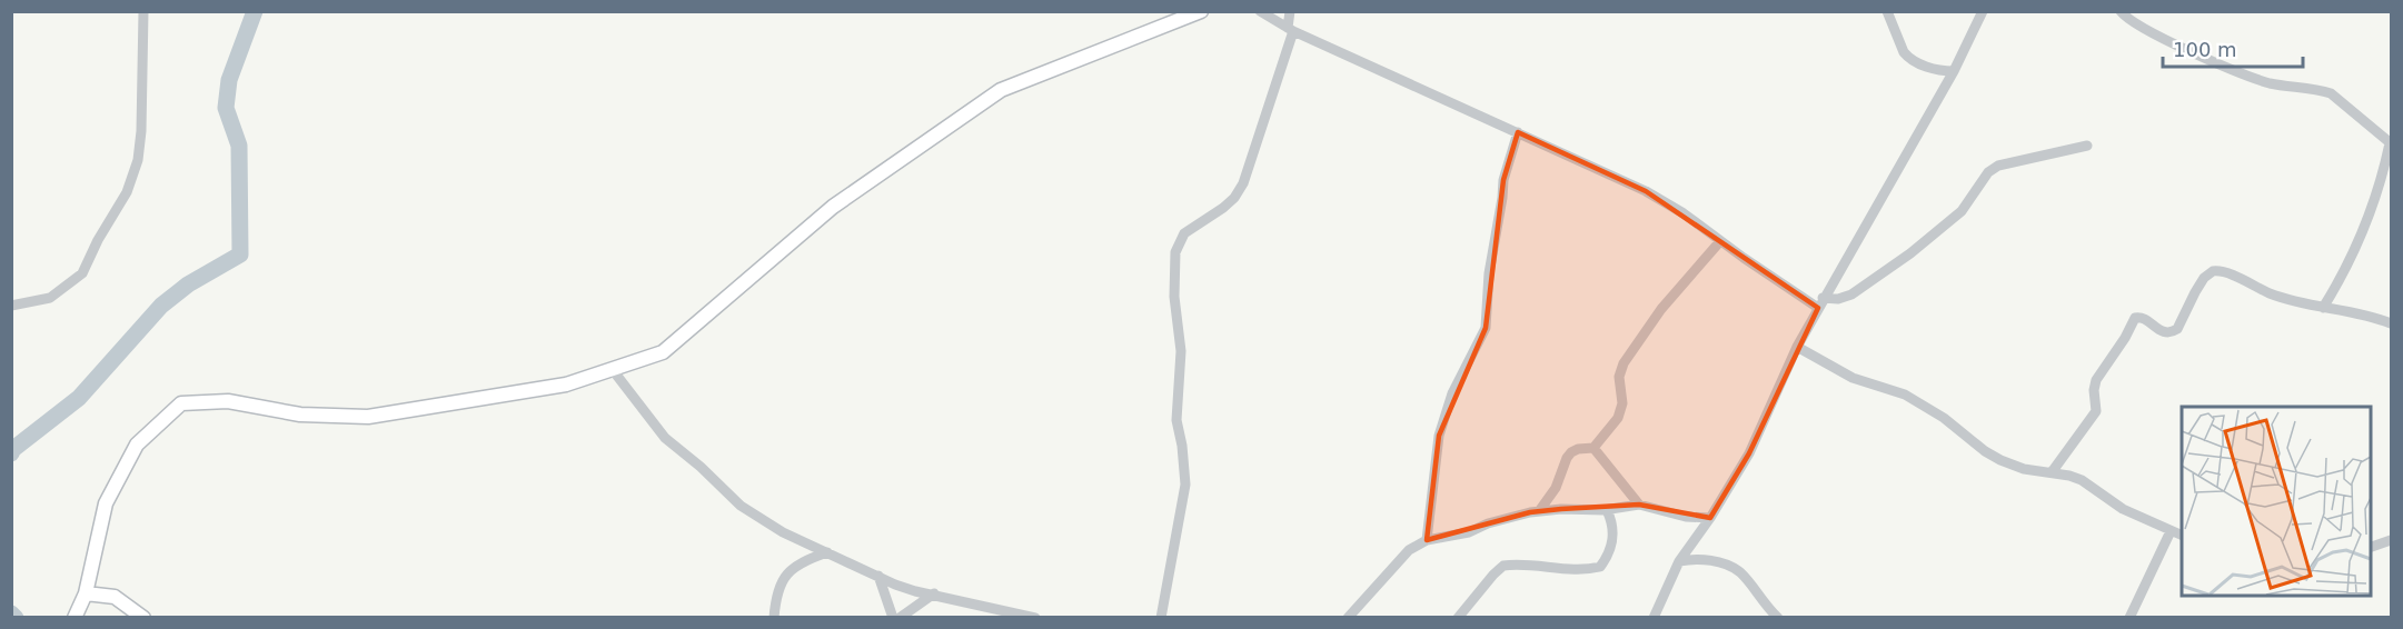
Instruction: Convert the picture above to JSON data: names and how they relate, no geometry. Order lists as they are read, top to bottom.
{
  "scale_bar": "100 m"
}
